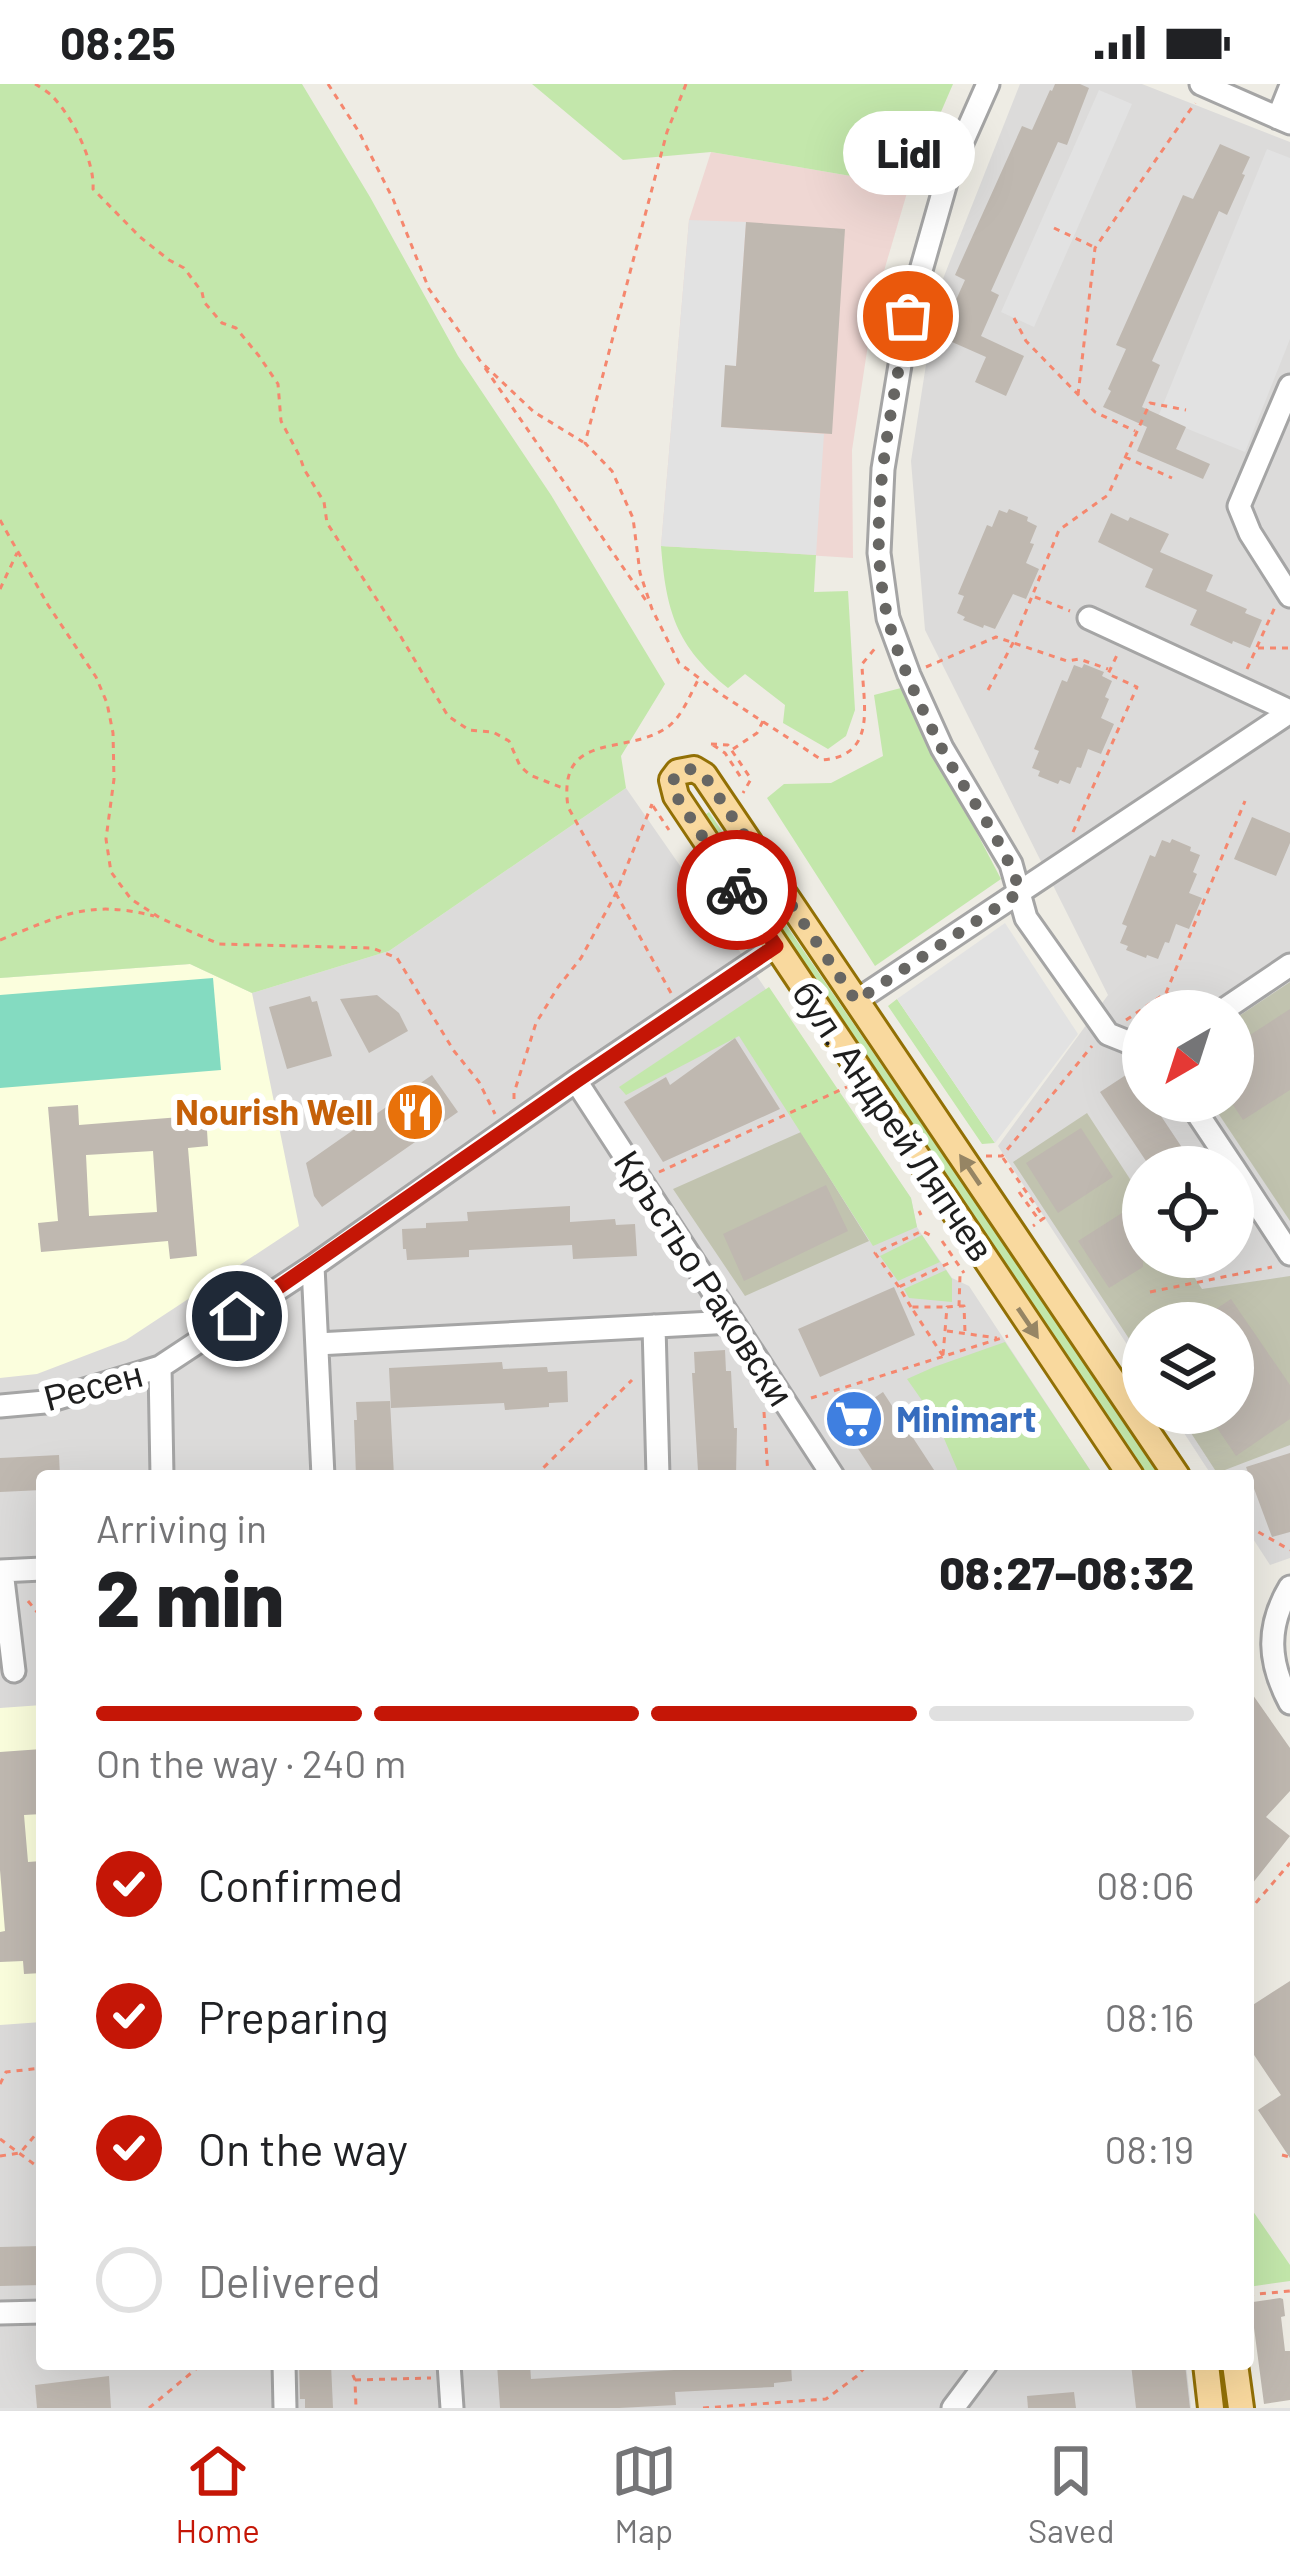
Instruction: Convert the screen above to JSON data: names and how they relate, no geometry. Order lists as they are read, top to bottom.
{
  "streets": {
    "main road": ["бул. Андрей Ляпчев"],
    "street": ["Кръстьо Раковски", "Ресен"]
  },
  "crossings": [
    ["бул. Андрей Ляпчев", "Ресен"],
    ["Кръстьо Раковски", "Ресен"]
  ],
  "places": {
    "other": ["Lidl"],
    "restaurant": ["Nourish Well"],
    "supermarket": ["Minimart"]
  },
  "north": "bottom left",
  "page": {
    "status": "08:25",
    "bubble": "Lidl",
    "heading": ["2 min", "Arriving in", "08:27–08:32"],
    "bar": "On the way · 240 m",
    "list": [
      ["Confirmed", "08:06"],
      ["Preparing", "08:16"],
      ["On the way", "08:19"],
      "Delivered"
    ],
    "tabs": ["Home", "Map", "Saved"]
  }
}
